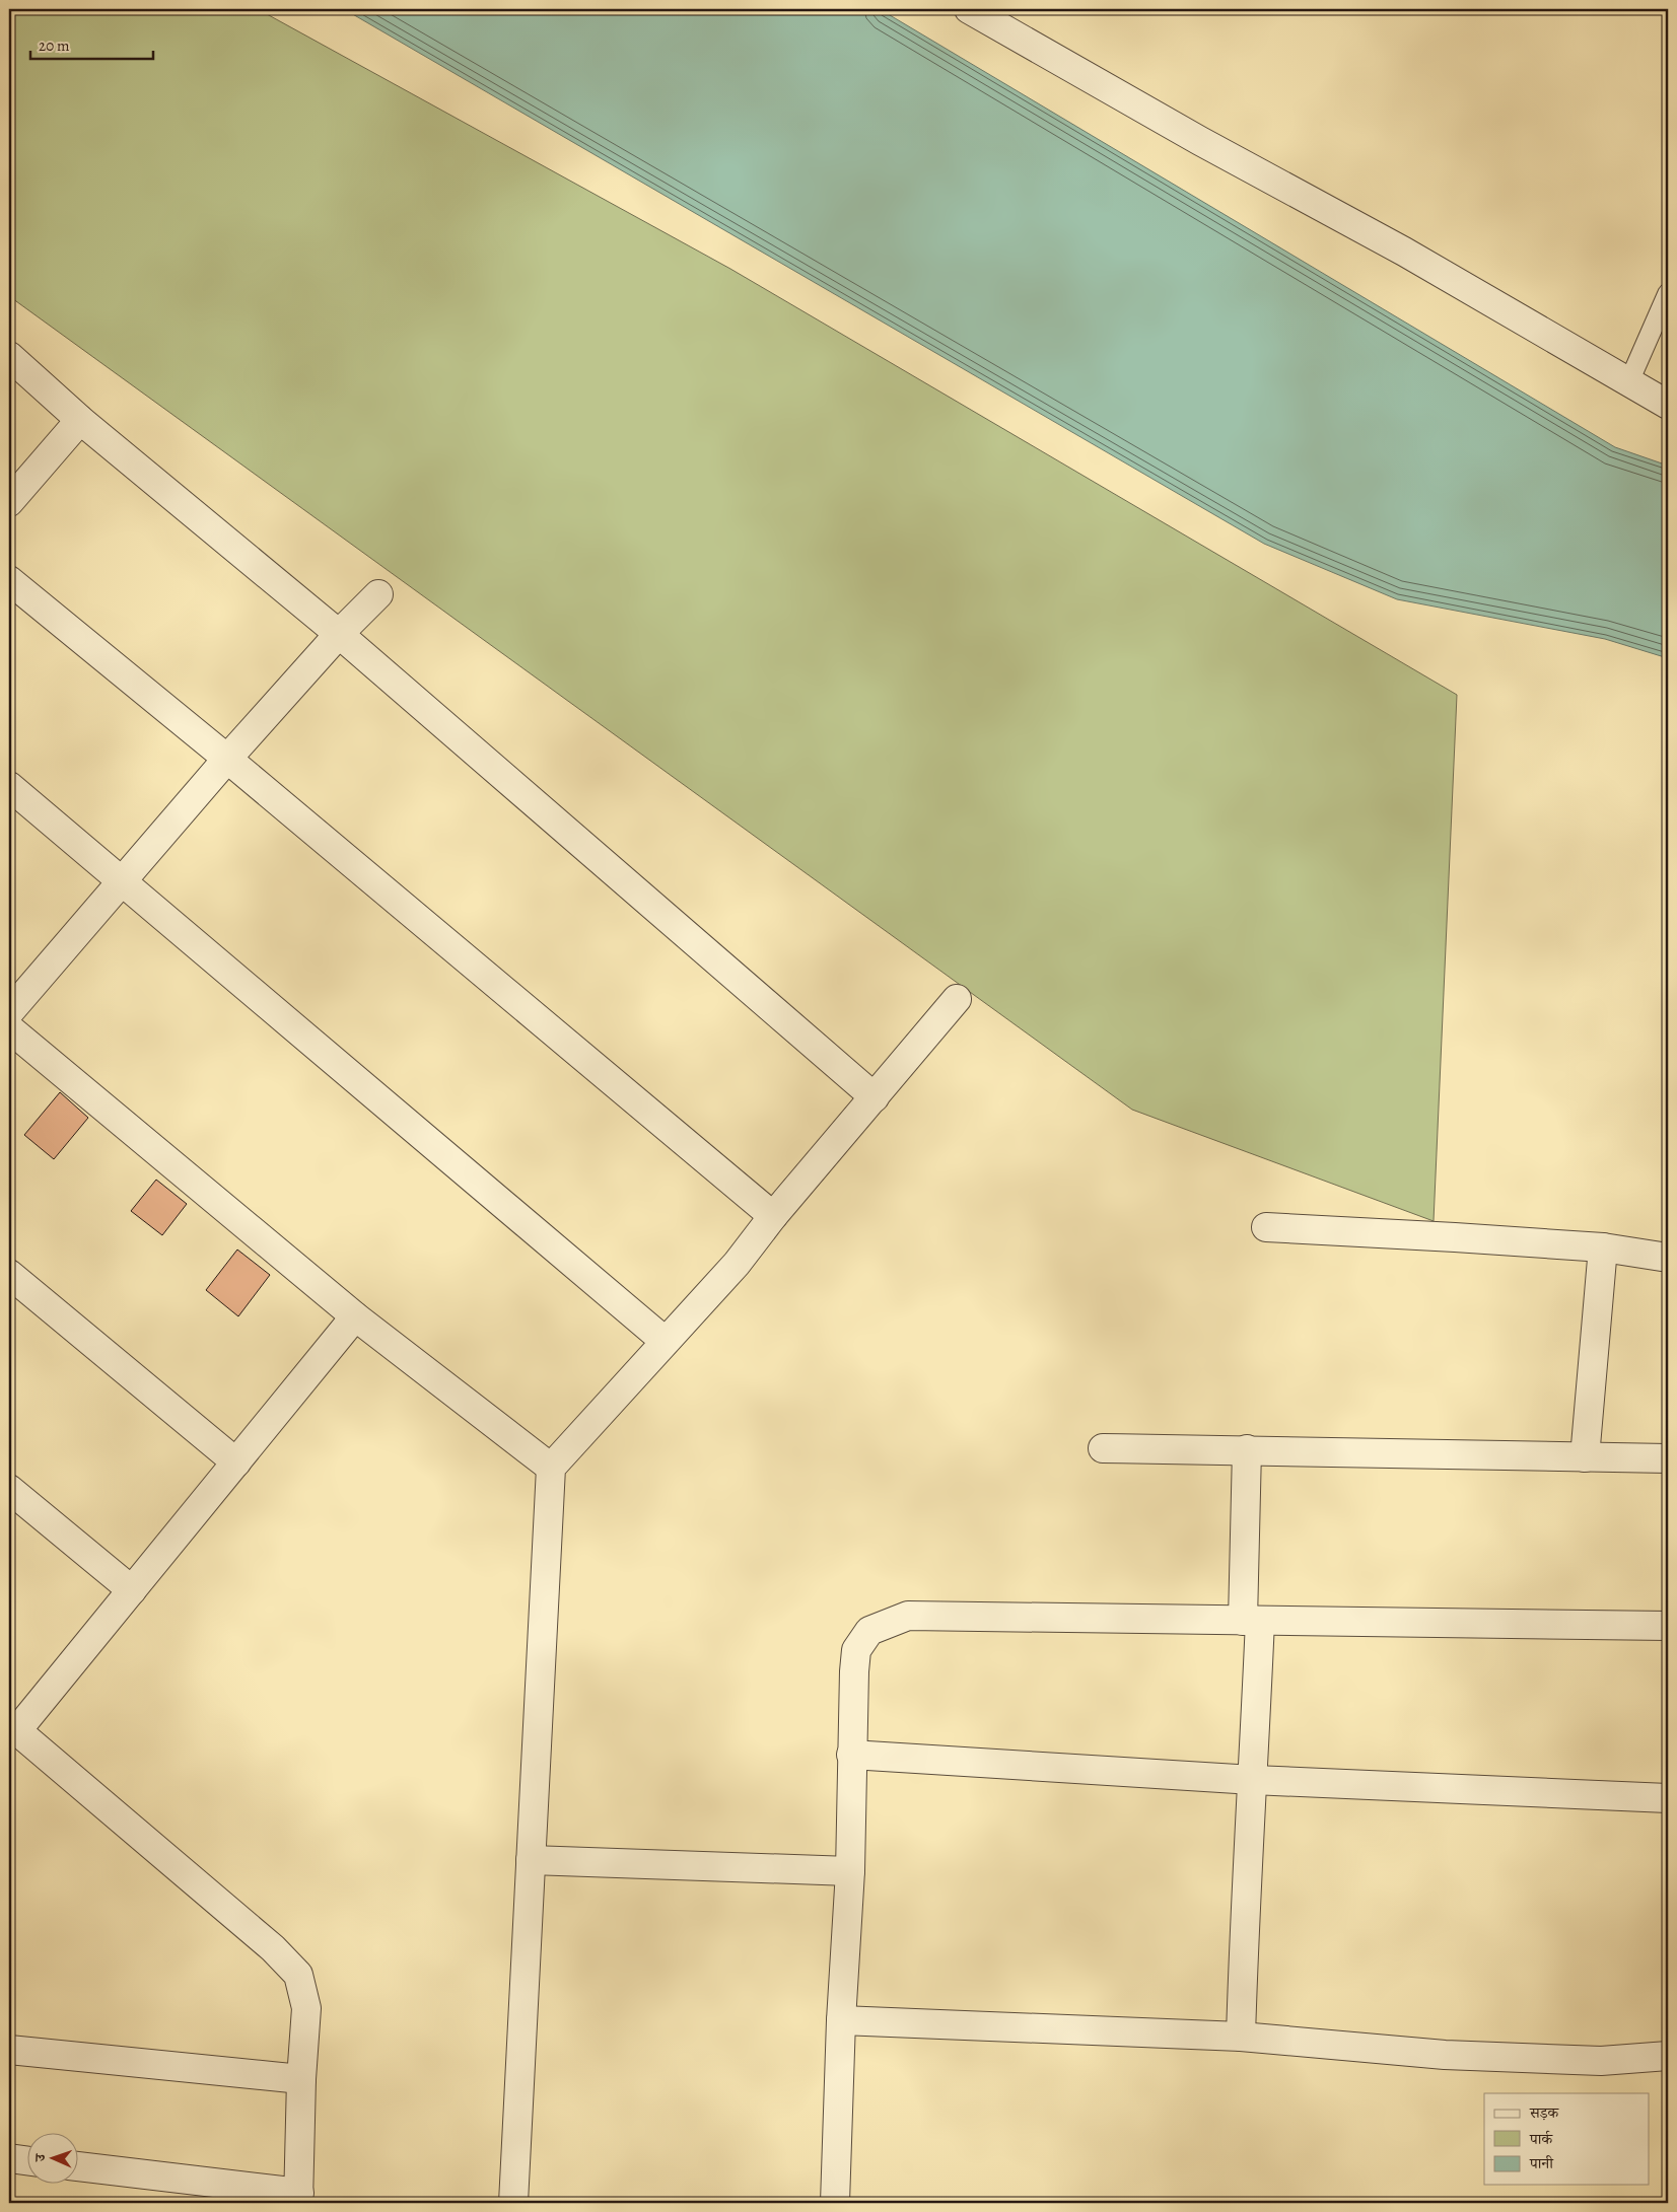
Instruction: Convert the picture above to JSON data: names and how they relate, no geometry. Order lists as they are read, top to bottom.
{
  "legend": ["सड़क", "पार्क", "पानी"],
  "scale_bar": "20 m",
  "north": "left"
}
